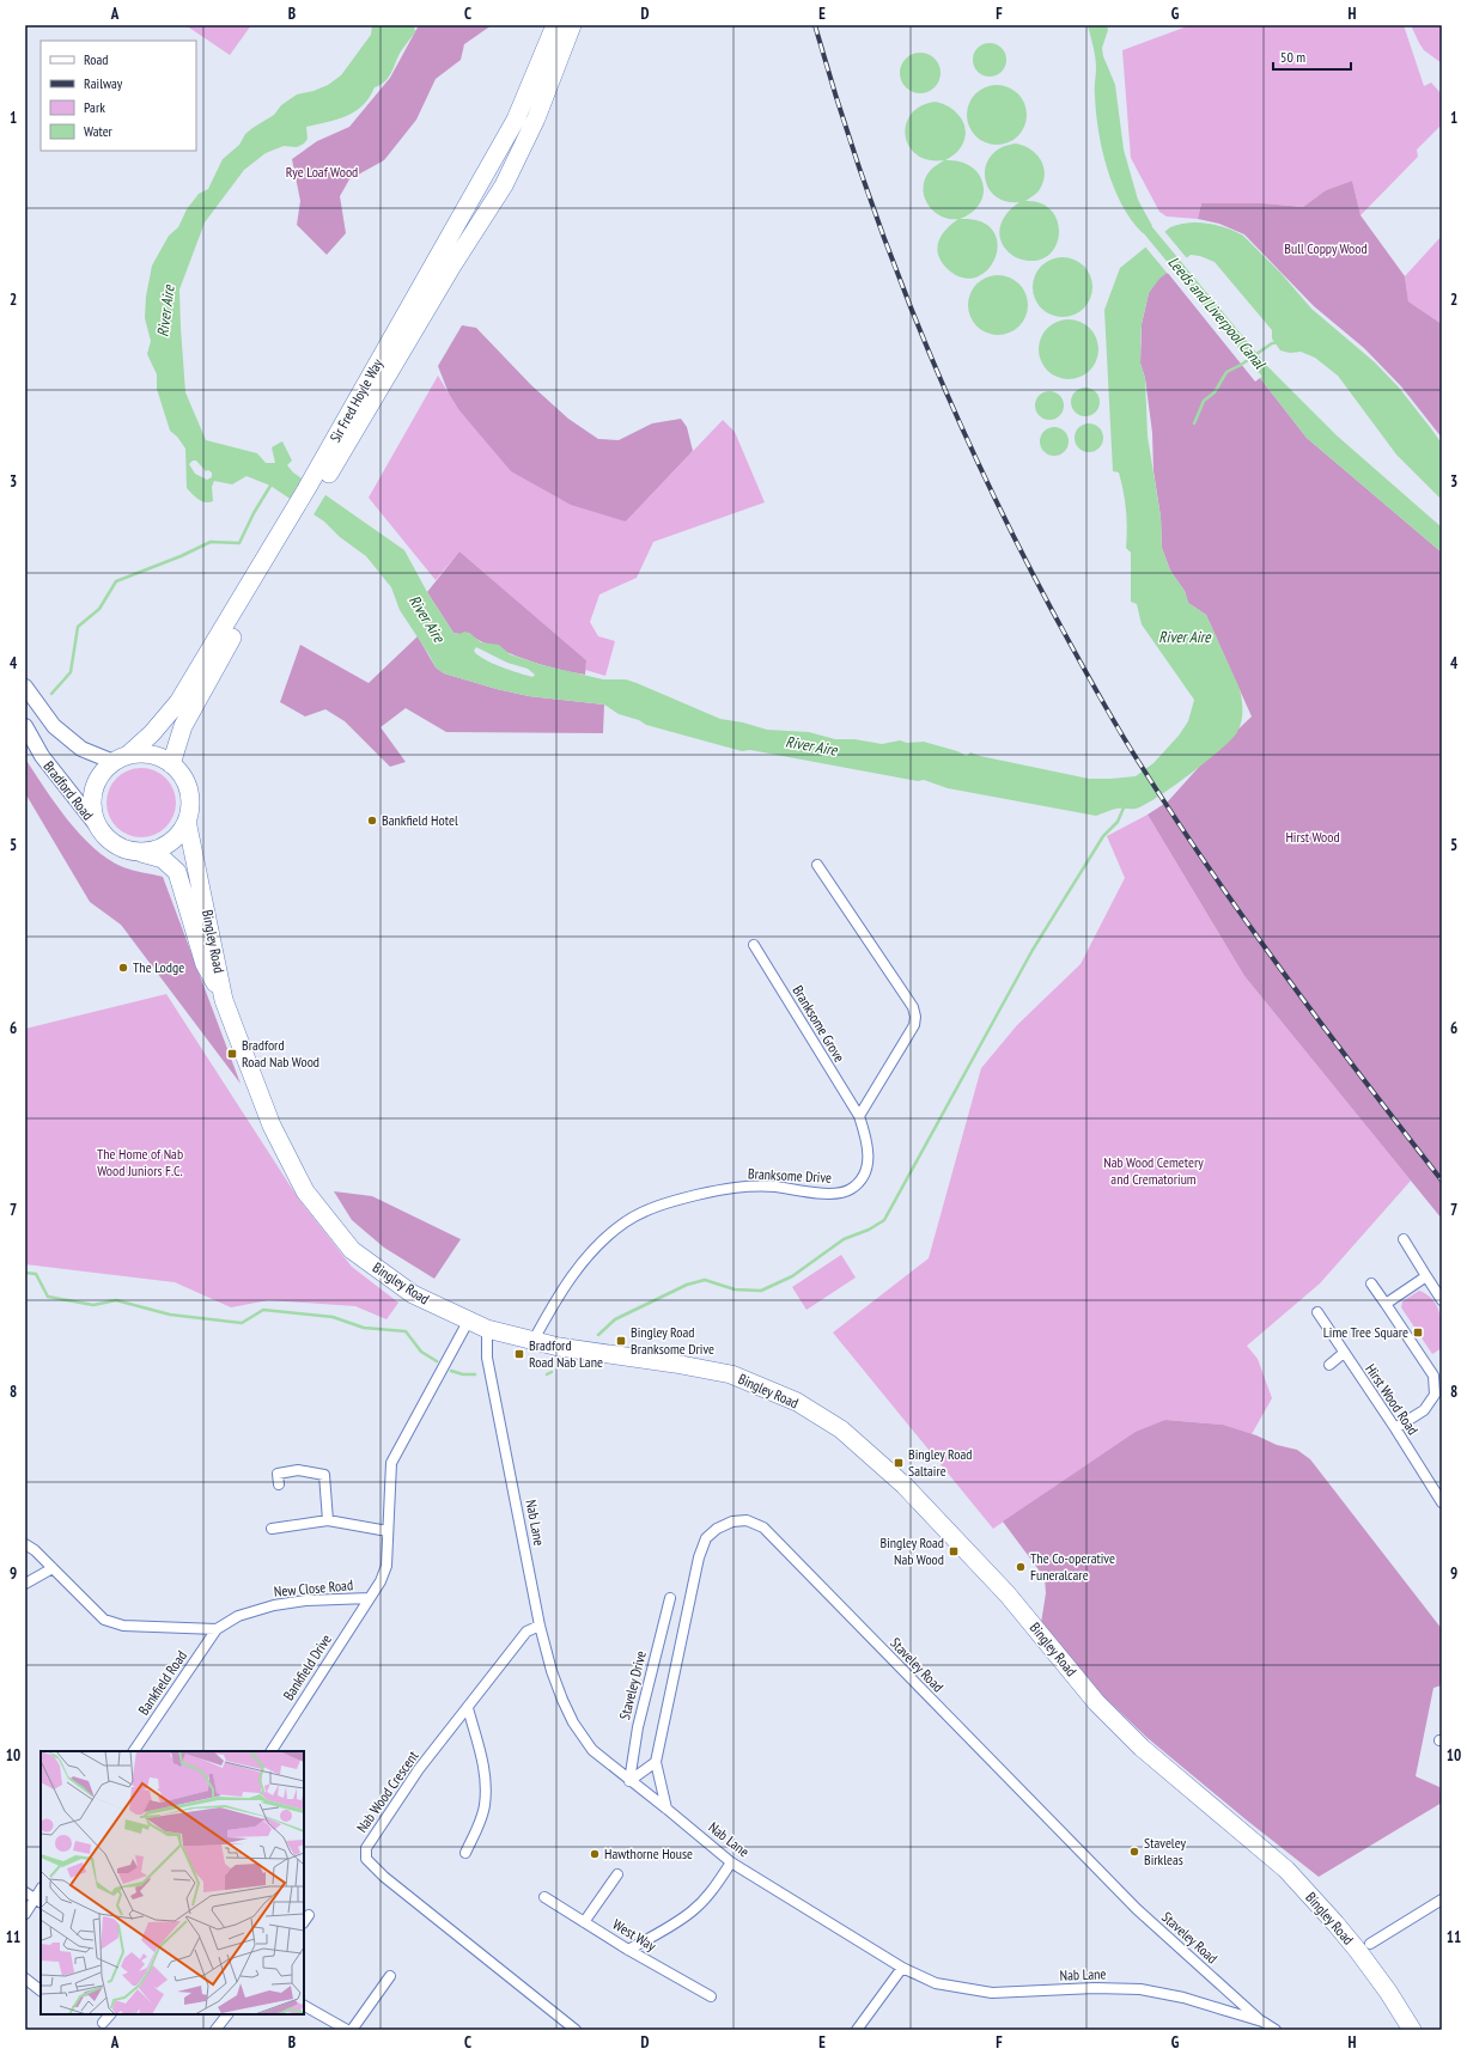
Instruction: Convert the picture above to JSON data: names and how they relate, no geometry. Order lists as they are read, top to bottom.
{
  "streets": {
    "highway": ["Sir Fred Hoyle Way", "Bingley Road"],
    "main road": ["Bradford Road"],
    "street": [
      "Branksome Grove",
      "Branksome Drive",
      "Hirst Wood Road",
      "Nab Lane",
      "New Close Road",
      "Staveley Road",
      "Bankfield Drive",
      "Bankfield Road",
      "Staveley Drive",
      "Nab Wood Crescent",
      "West Way"
    ]
  },
  "crossings": [
    ["Sir Fred Hoyle Way", "Bradford Road"],
    ["Sir Fred Hoyle Way", "Bingley Road"],
    ["Bradford Road", "Bingley Road"],
    ["Bingley Road", "Branksome Drive"],
    ["Bingley Road", "Nab Lane"],
    ["Bingley Road", "New Close Road"],
    ["Branksome Grove", "Branksome Drive"],
    ["Nab Lane", "Staveley Road"],
    ["Nab Lane", "Staveley Drive"],
    ["Nab Lane", "Nab Wood Crescent"],
    ["New Close Road", "Bankfield Drive"],
    ["New Close Road", "Bankfield Road"]
  ],
  "water": ["River Aire", "Leeds and Liverpool Canal"],
  "parks": [
    "Rye Loaf Wood",
    "Bull Coppy Wood",
    "Hirst Wood",
    "The Home of Nab Wood Juniors F.C.",
    "Nab Wood Cemetery and Crematorium"
  ],
  "places": {
    "other": [
      "Bankfield Hotel",
      "The Lodge",
      "The Co-operative Funeralcare",
      "Staveley Birkleas",
      "Hawthorne House"
    ],
    "transit": [
      "Bradford Road Nab Wood",
      "Lime Tree Square",
      "Bingley Road Branksome Drive",
      "Bradford Road Nab Lane",
      "Bingley Road Saltaire",
      "Bingley Road Nab Wood"
    ]
  },
  "legend": [
    "Road",
    "Railway",
    "Park",
    "Water"
  ],
  "scale_bar": "50 m",
  "grid": {
    "columns": [
      "A",
      "B",
      "C",
      "D",
      "E",
      "F",
      "G",
      "H"
    ],
    "rows": [
      "1",
      "2",
      "3",
      "4",
      "5",
      "6",
      "7",
      "8",
      "9",
      "10",
      "11"
    ]
  }
}
